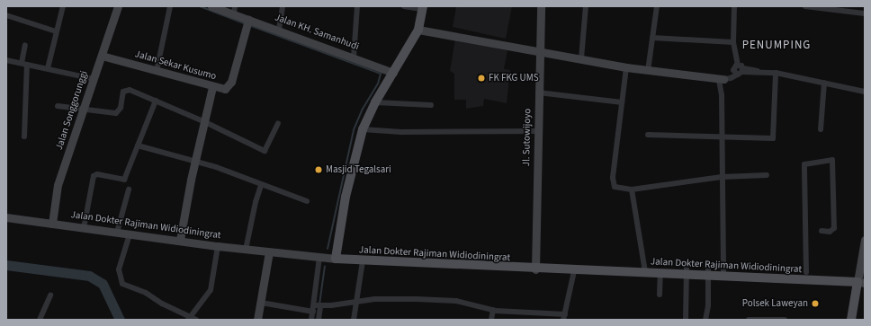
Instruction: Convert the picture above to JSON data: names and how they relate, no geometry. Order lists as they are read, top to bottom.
{
  "streets": {
    "main road": [
      "Jalan KH. Samanhudi",
      "Jalan Sekar Kusumo",
      "Jalan Songgorunggi",
      "Jl. Sutowijoyo",
      "Jalan Dokter Rajiman Widiodiningrat"
    ]
  },
  "crossings": [
    ["Jalan KH. Samanhudi", "Jalan Sekar Kusumo"],
    ["Jalan Sekar Kusumo", "Jalan Songgorunggi"],
    ["Jalan Songgorunggi", "Jalan Dokter Rajiman Widiodiningrat"],
    ["Jl. Sutowijoyo", "Jalan Dokter Rajiman Widiodiningrat"]
  ],
  "districts": ["PENUMPING"],
  "places": ["FK FKG UMS", "Masjid Tegalsari", "Polsek Laweyan"]
}
